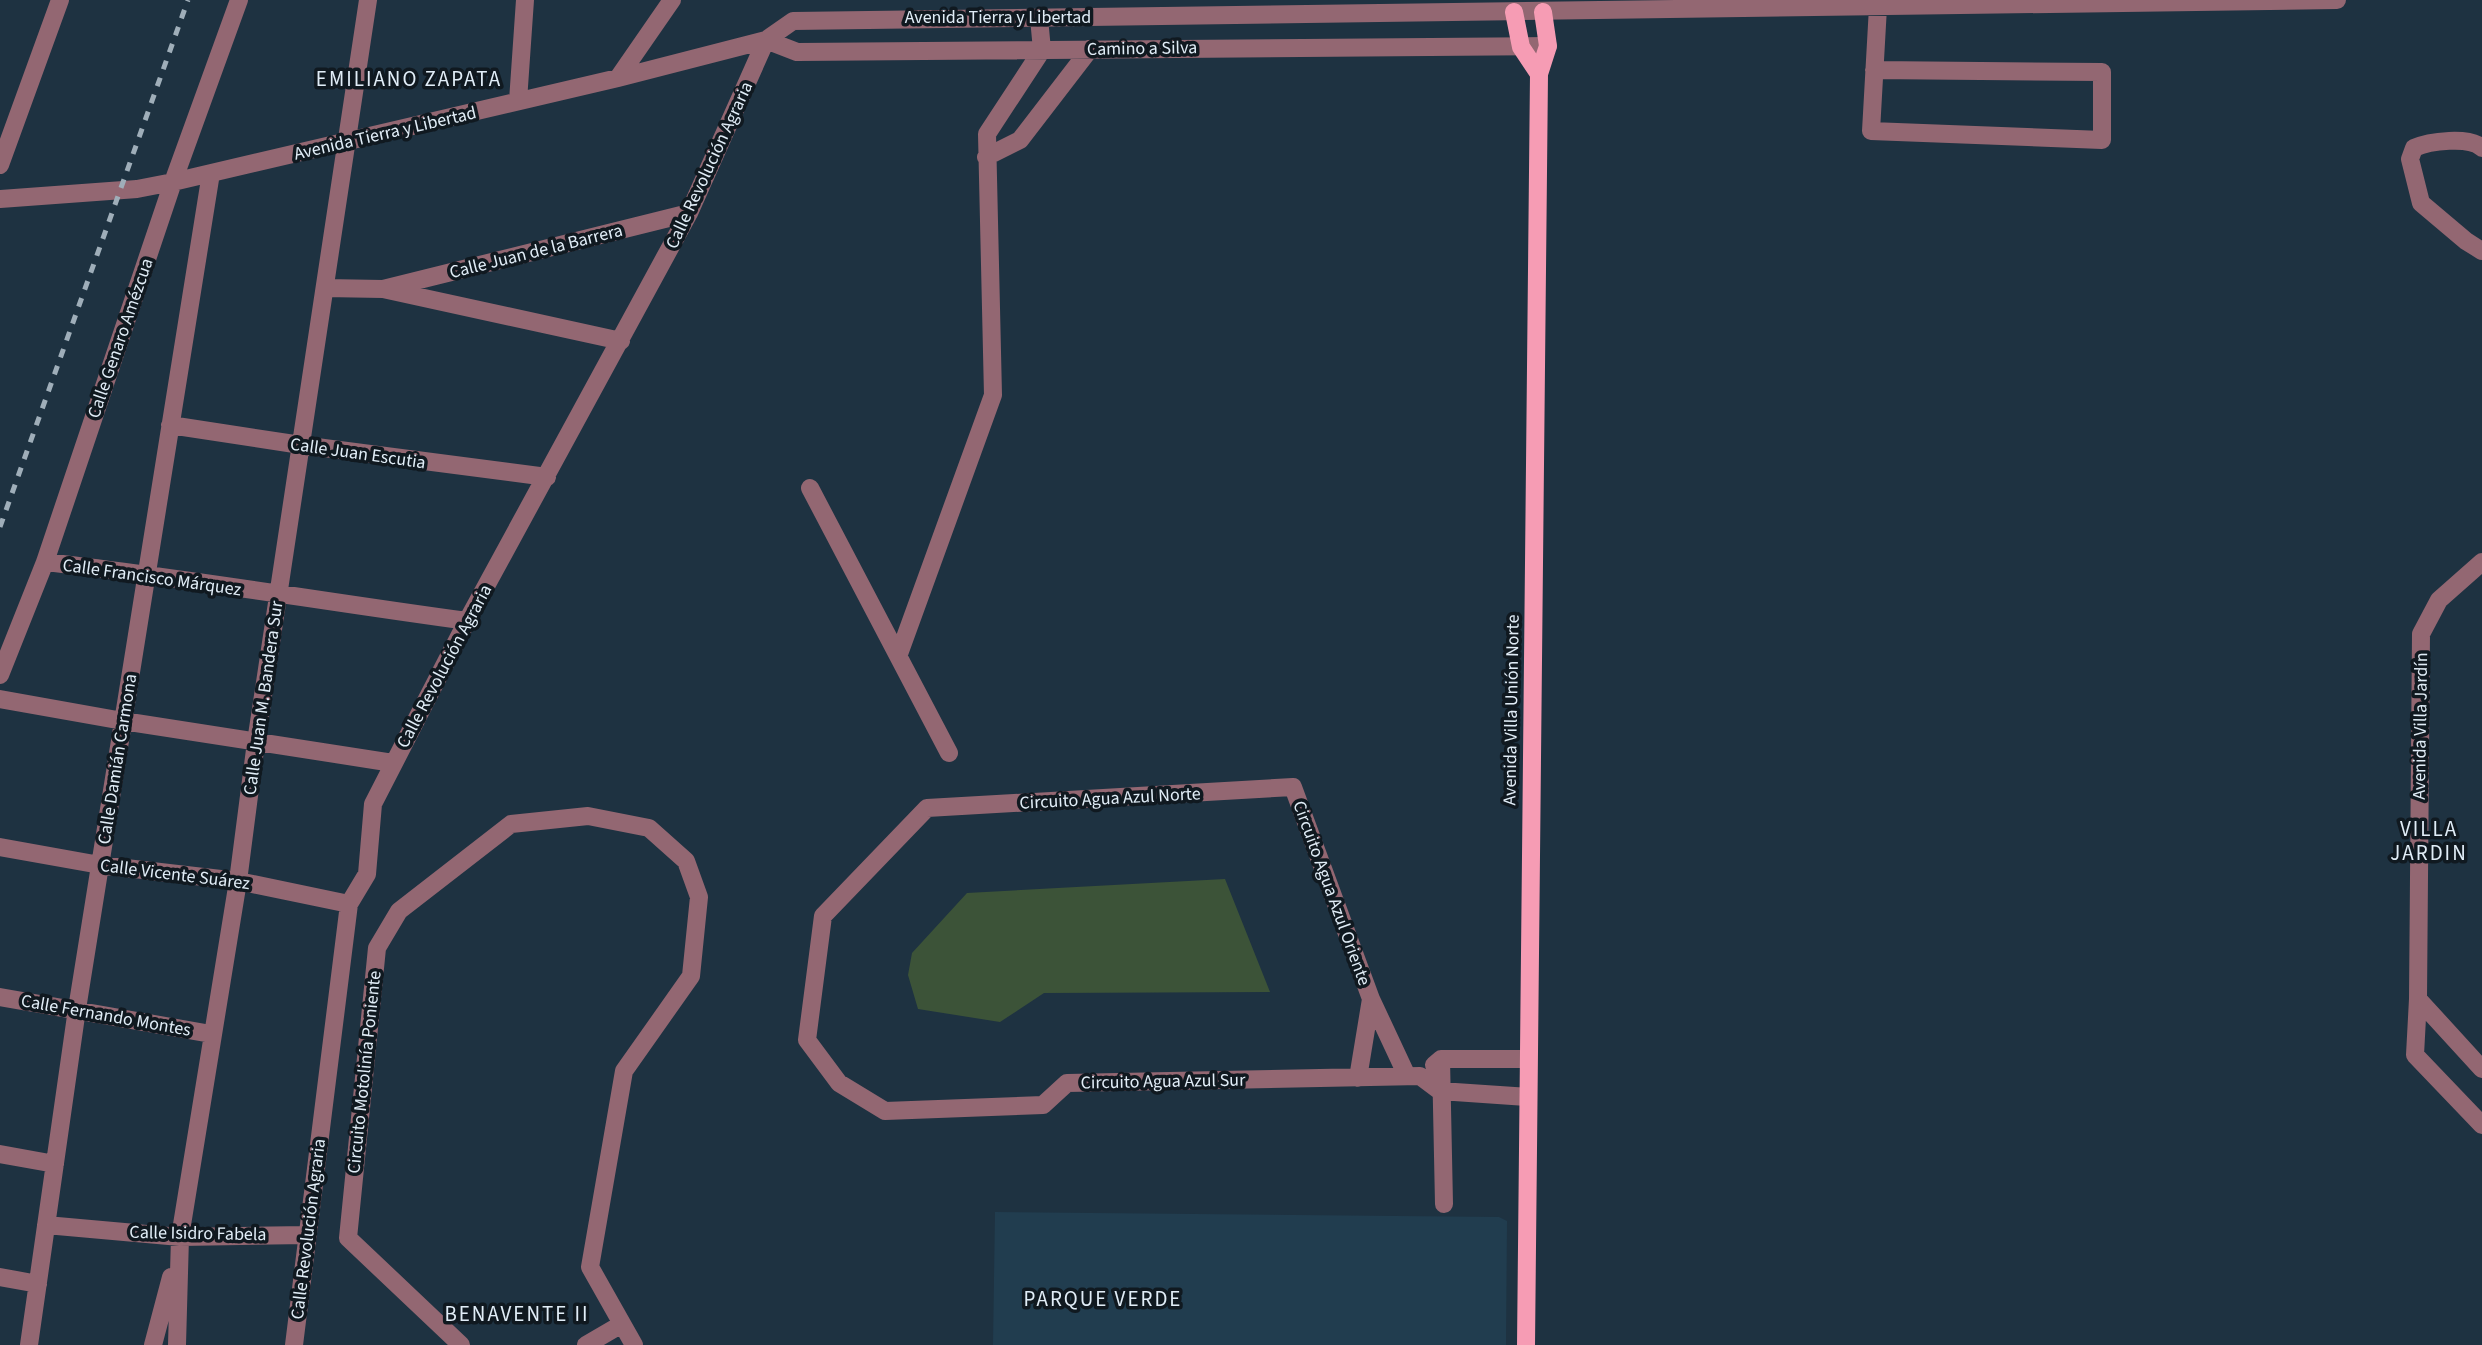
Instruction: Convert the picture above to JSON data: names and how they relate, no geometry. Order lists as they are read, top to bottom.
{
  "streets": {
    "main road": ["Avenida Villa Unión Norte"],
    "street": [
      "Avenida Tierra y Libertad",
      "Camino a Silva",
      "Calle Revolución Agraria",
      "Calle Juan de la Barrera",
      "Calle Genaro Amézcua",
      "Calle Juan Escutia",
      "Calle Francisco Márquez",
      "Calle Juan M. Bandera Sur",
      "Avenida Villa Jardín",
      "Calle Damián Carmona",
      "Circuito Agua Azul Norte",
      "Calle Vicente Suárez",
      "Circuito Agua Azul Oriente",
      "Calle Fernando Montes",
      "Circuito Motolinía Poniente",
      "Circuito Agua Azul Sur",
      "Calle Isidro Fabela"
    ]
  },
  "crossings": [
    ["Avenida Tierra y Libertad", "Camino a Silva"],
    ["Avenida Tierra y Libertad", "Calle Revolución Agraria"],
    ["Avenida Tierra y Libertad", "Calle Genaro Amézcua"],
    ["Avenida Tierra y Libertad", "Calle Juan M. Bandera Sur"],
    ["Avenida Tierra y Libertad", "Avenida Villa Unión Norte"],
    ["Avenida Tierra y Libertad", "Calle Damián Carmona"],
    ["Camino a Silva", "Calle Revolución Agraria"],
    ["Camino a Silva", "Avenida Villa Unión Norte"],
    ["Calle Revolución Agraria", "Calle Juan de la Barrera"],
    ["Calle Revolución Agraria", "Calle Juan Escutia"],
    ["Calle Revolución Agraria", "Calle Francisco Márquez"],
    ["Calle Revolución Agraria", "Calle Vicente Suárez"],
    ["Calle Revolución Agraria", "Calle Isidro Fabela"],
    ["Calle Juan de la Barrera", "Calle Juan M. Bandera Sur"],
    ["Calle Genaro Amézcua", "Calle Francisco Márquez"],
    ["Calle Juan Escutia", "Calle Juan M. Bandera Sur"],
    ["Calle Juan Escutia", "Calle Damián Carmona"],
    ["Calle Francisco Márquez", "Calle Juan M. Bandera Sur"],
    ["Calle Francisco Márquez", "Calle Damián Carmona"],
    ["Calle Juan M. Bandera Sur", "Calle Vicente Suárez"],
    ["Calle Juan M. Bandera Sur", "Calle Fernando Montes"],
    ["Calle Juan M. Bandera Sur", "Calle Isidro Fabela"],
    ["Calle Damián Carmona", "Calle Vicente Suárez"],
    ["Calle Damián Carmona", "Calle Fernando Montes"],
    ["Calle Damián Carmona", "Calle Isidro Fabela"],
    ["Circuito Agua Azul Norte", "Circuito Agua Azul Oriente"],
    ["Circuito Agua Azul Norte", "Circuito Agua Azul Sur"],
    ["Circuito Agua Azul Oriente", "Circuito Agua Azul Sur"]
  ],
  "districts": [
    "EMILIANO ZAPATA",
    "VILLA JARDIN",
    "PARQUE VERDE",
    "BENAVENTE II"
  ]
}
